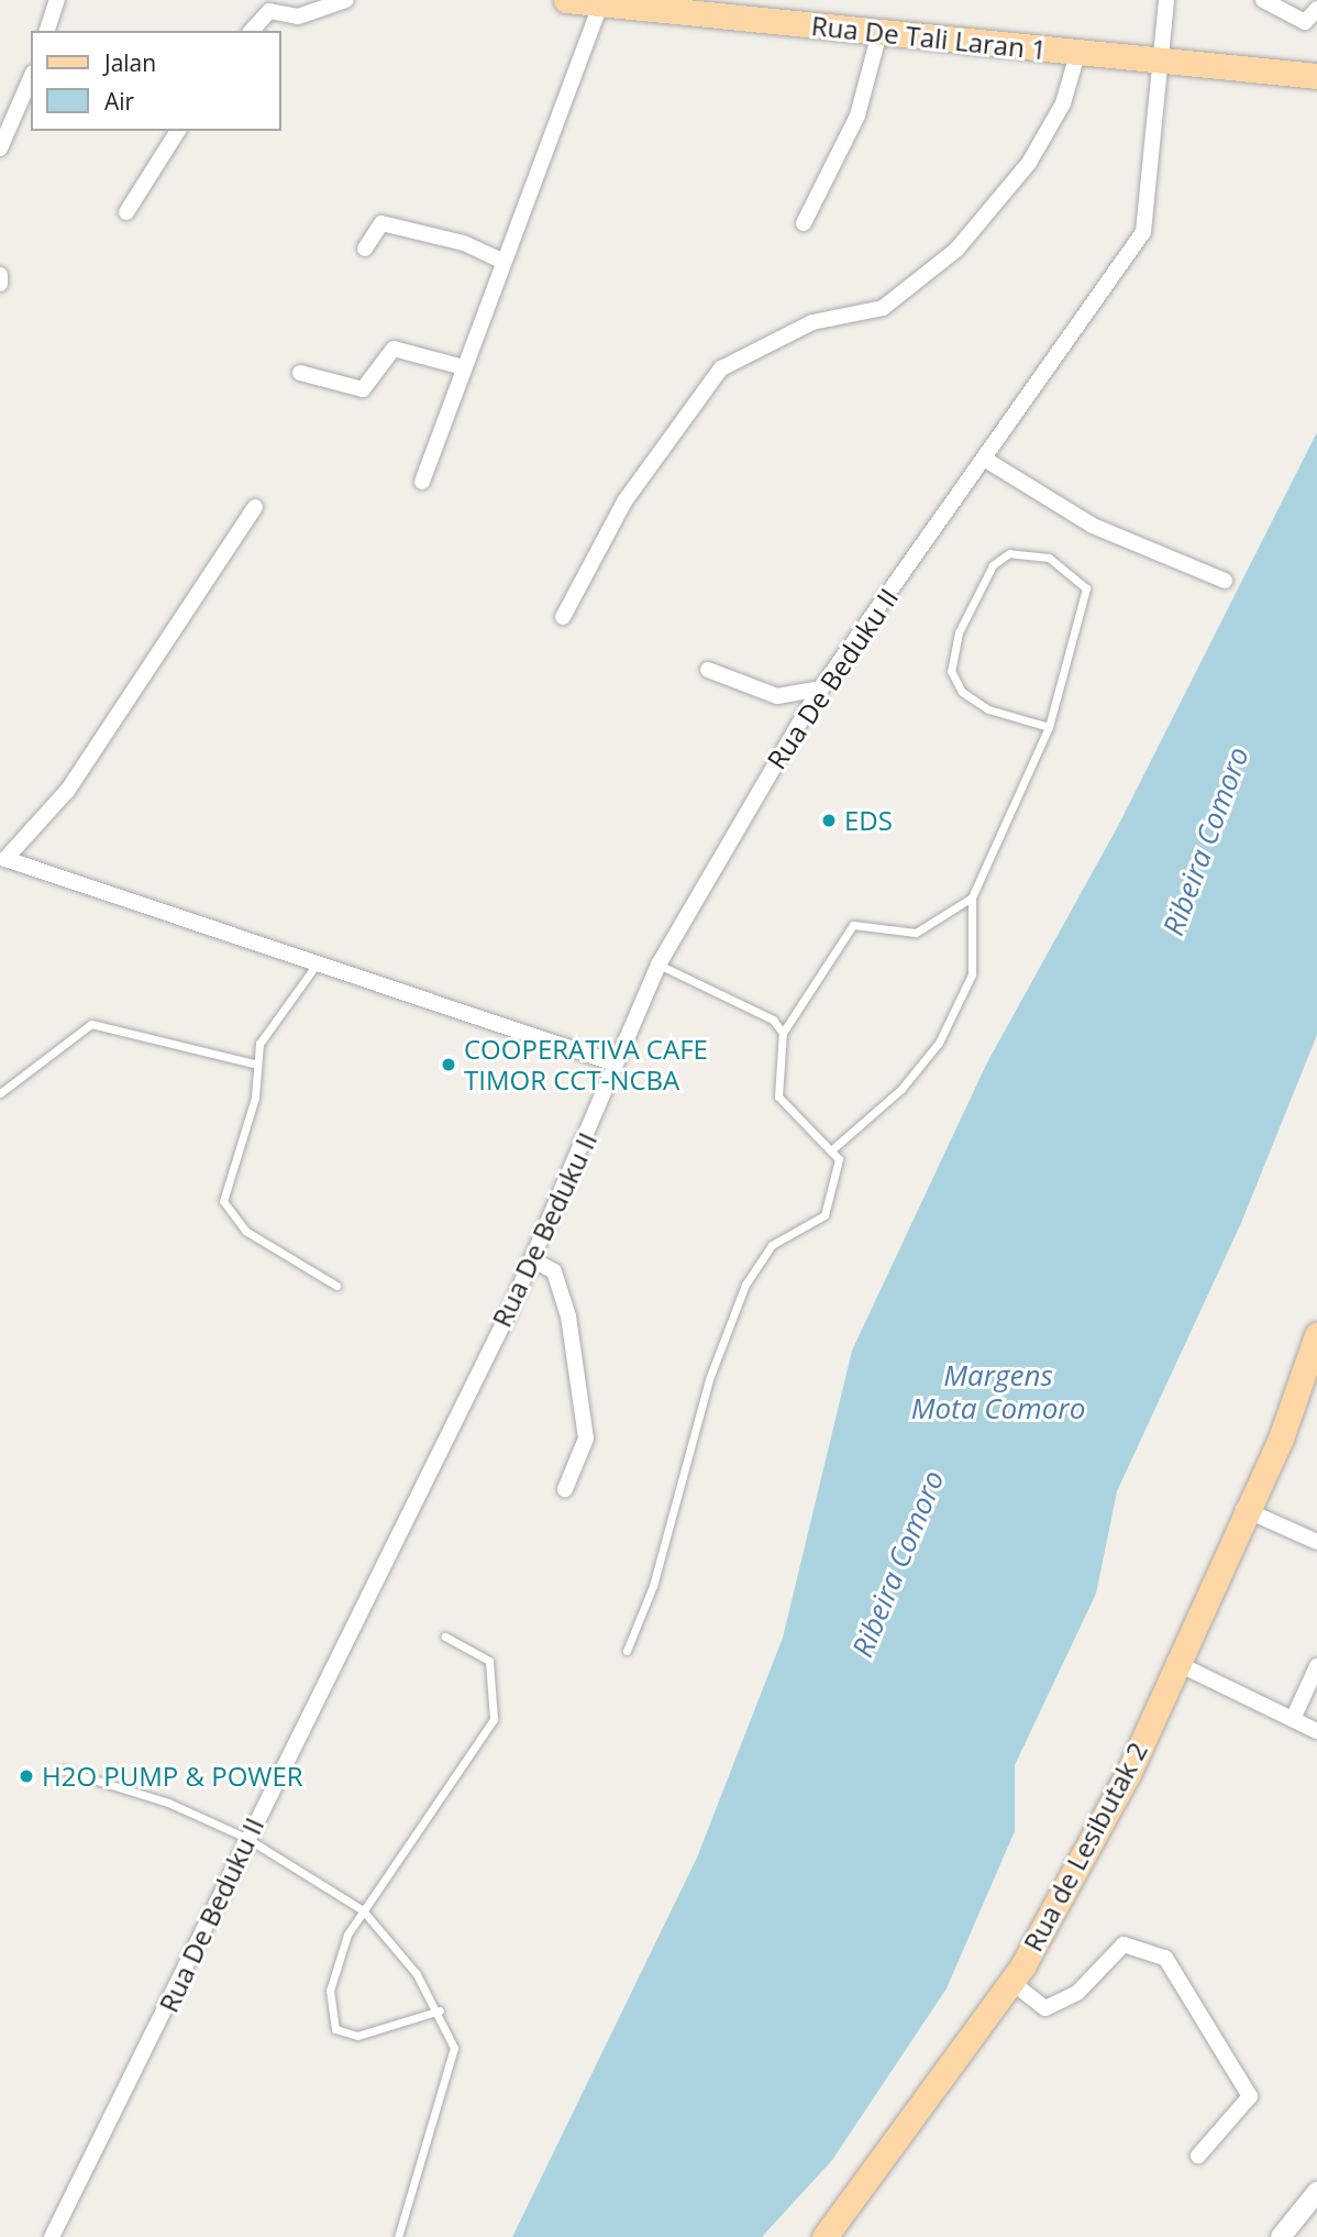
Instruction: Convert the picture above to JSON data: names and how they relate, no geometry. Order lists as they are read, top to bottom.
{
  "streets": {
    "main road": ["Rua De Tali Laran 1", "Rua de Lesibutak 2"],
    "street": ["Rua De Beduku II"]
  },
  "crossings": [
    ["Rua De Tali Laran 1", "Rua De Beduku II"]
  ],
  "water": ["Ribeira Comoro", "Margens Mota Comoro"],
  "places": ["EDS", "COOPERATIVA CAFE TIMOR CCT-NCBA", "H2O PUMP & POWER"],
  "legend": ["Jalan", "Air"]
}
